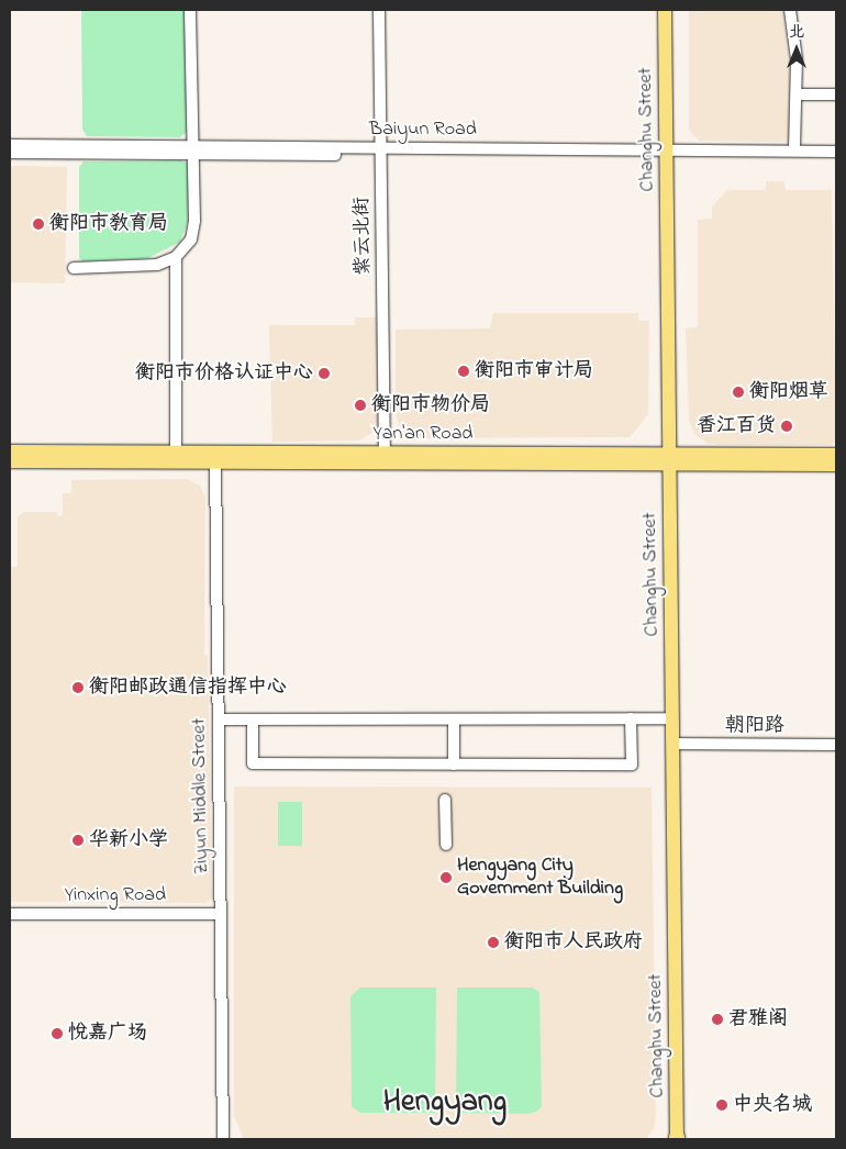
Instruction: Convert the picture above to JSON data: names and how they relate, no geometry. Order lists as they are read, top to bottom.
{
  "streets": {
    "main road": ["Changhu Street", "Yan'an Road"],
    "street": [
      "Baiyun Road",
      "紫云北街",
      "朝阳路",
      "Ziyun Middle Street",
      "Yinxing Road"
    ]
  },
  "crossings": [
    ["Baiyun Road", "Changhu Street"],
    ["Baiyun Road", "紫云北街"],
    ["Changhu Street", "Yan'an Road"],
    ["Changhu Street", "朝阳路"],
    ["紫云北街", "Yan'an Road"],
    ["Yan'an Road", "Ziyun Middle Street"],
    ["Ziyun Middle Street", "Yinxing Road"]
  ],
  "districts": ["Hengyang"],
  "places": [
    "衡阳市教育局",
    "衡阳市审计局",
    "衡阳市价格认证中心",
    "衡阳烟草",
    "衡阳市物价局",
    "香江百货",
    "衡阳邮政通信指挥中心",
    "华新小学",
    "Hengyang City Government Building",
    "衡阳市人民政府",
    "君雅阁",
    "悦嘉广场",
    "中央名城"
  ],
  "north": "top"
}
